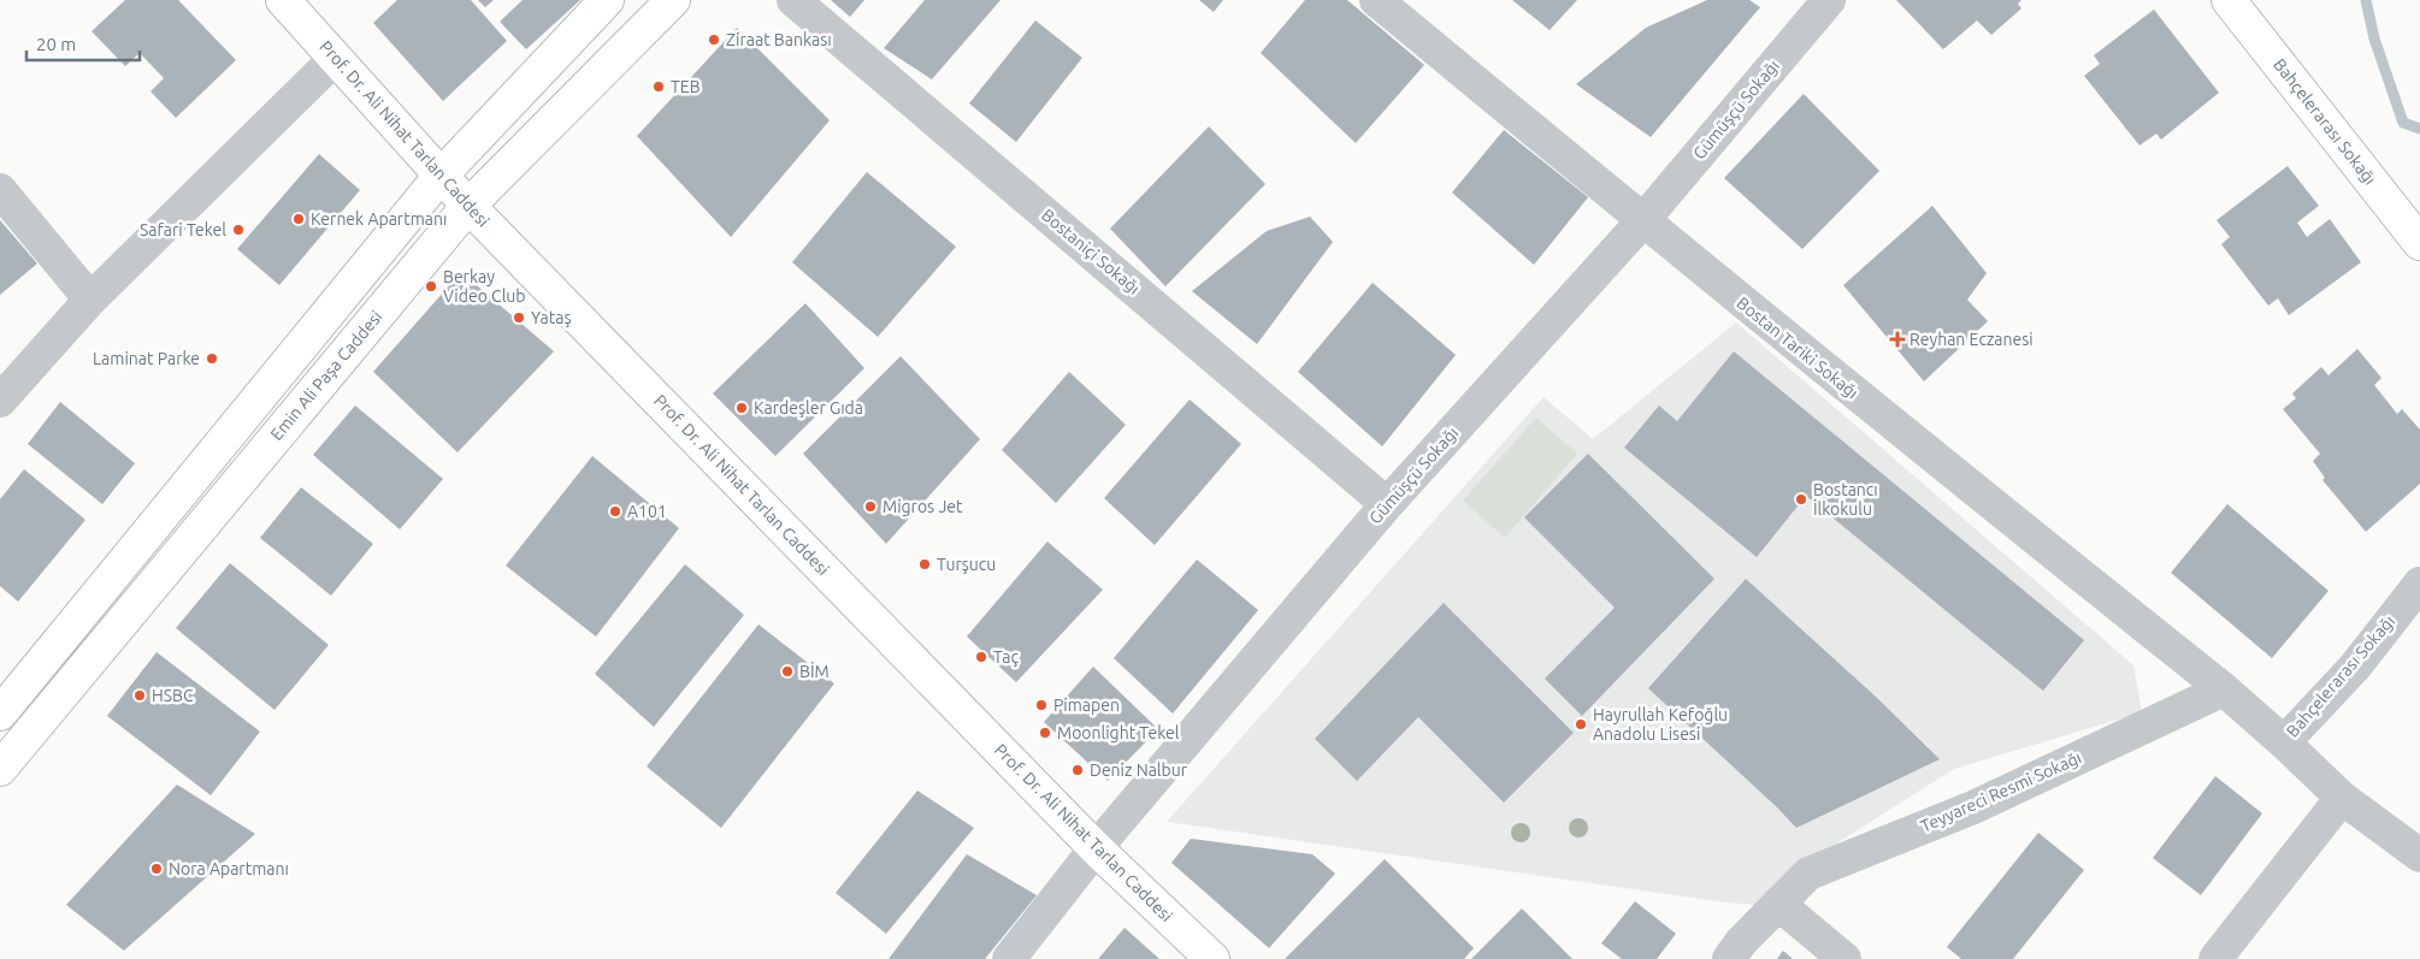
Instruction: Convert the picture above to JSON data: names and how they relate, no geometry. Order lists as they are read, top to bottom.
{
  "streets": {
    "main road": ["Bahçelerarası Sokağı", "Prof. Dr. Ali Nihat Tarlan Caddesi", "Emin Ali Paşa Caddesi"],
    "street": [
      "Gümüşçü Sokağı",
      "Bostaniçi Sokağı",
      "Bostan Tariki Sokağı",
      "Teyyareci Resmi Sokağı"
    ]
  },
  "crossings": [
    ["Gümüşçü Sokağı", "Prof. Dr. Ali Nihat Tarlan Caddesi"],
    ["Gümüşçü Sokağı", "Bostaniçi Sokağı"],
    ["Gümüşçü Sokağı", "Bostan Tariki Sokağı"],
    ["Prof. Dr. Ali Nihat Tarlan Caddesi", "Emin Ali Paşa Caddesi"],
    ["Bostan Tariki Sokağı", "Teyyareci Resmi Sokağı"]
  ],
  "places": {
    "other": [
      "Ziraat Bankası",
      "TEB",
      "Kernek Apartmanı",
      "Safari Tekel",
      "Berkay Video Club",
      "Yataş",
      "Laminat Parke",
      "Kardeşler Gıda",
      "Bostancı İlkokulu",
      "Migros Jet",
      "A101",
      "Turşucu",
      "Taç",
      "BİM",
      "HSBC",
      "Pimapen",
      "Hayrullah Kefoğlu Anadolu Lisesi",
      "Moonlight Tekel",
      "Deniz Nalbur",
      "Nora Apartmanı"
    ],
    "health": ["Reyhan Eczanesi"]
  },
  "scale_bar": "20 m"
}
